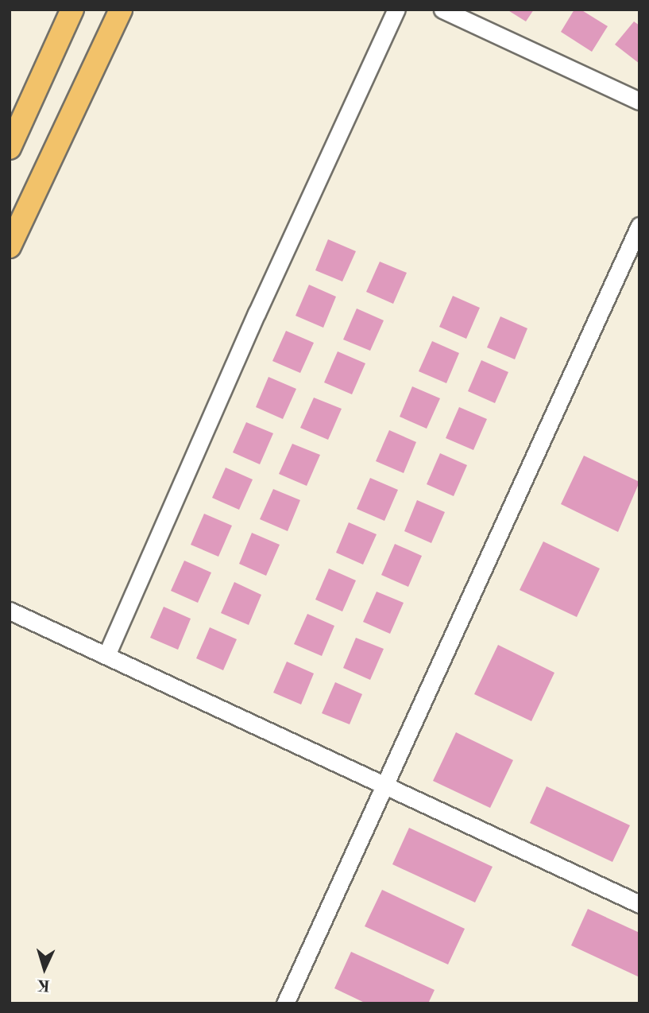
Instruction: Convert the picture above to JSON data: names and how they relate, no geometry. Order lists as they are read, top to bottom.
{
  "north": "bottom"
}
